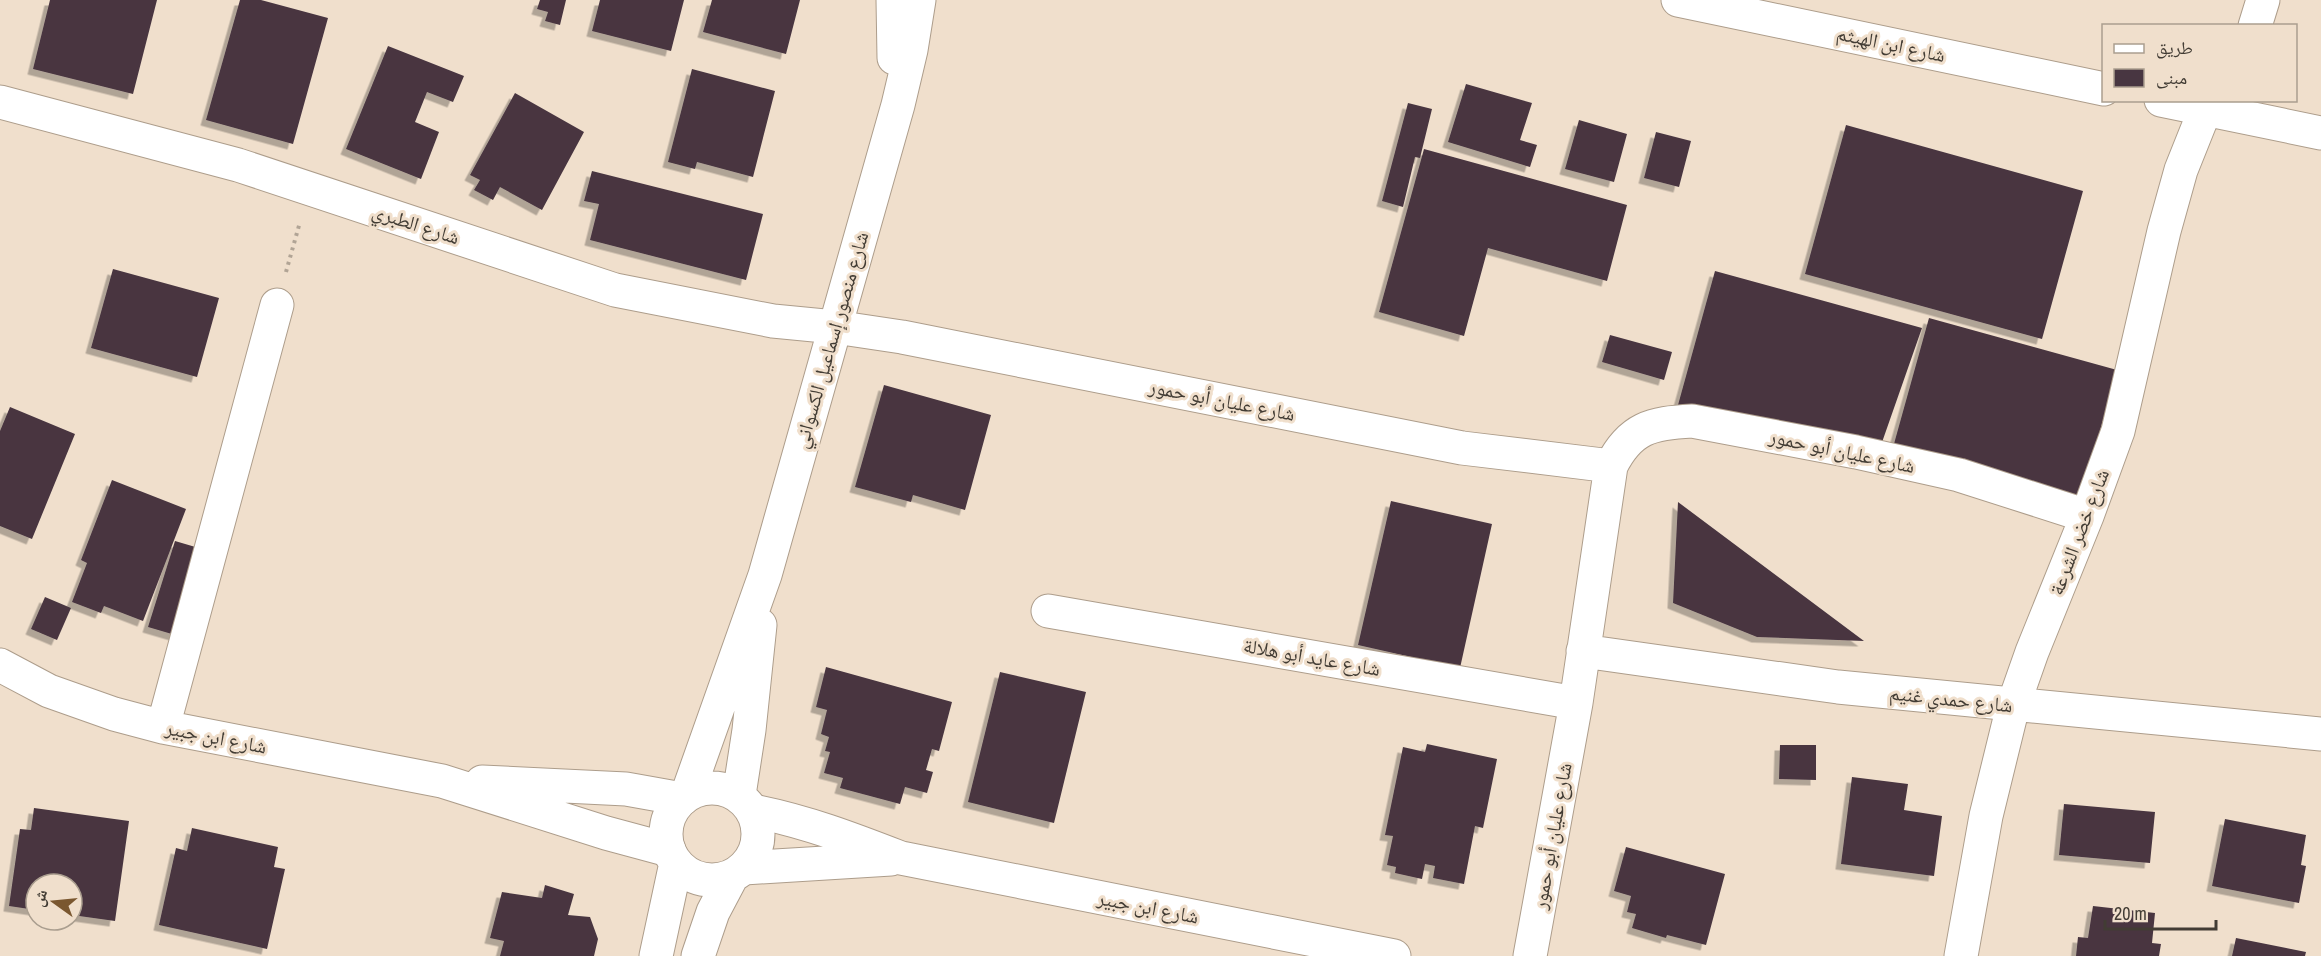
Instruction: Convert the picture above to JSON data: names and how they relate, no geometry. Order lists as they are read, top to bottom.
{
  "streets": {
    "street": [
      "شارع ابن الهيثم",
      "شارع الطبري",
      "شارع منصور إسماعيل الكسواني",
      "شارع عليان أبو حمور",
      "شارع خضر الشرعة",
      "شارع عايد أبو هلالة",
      "شارع حمدي غنيم",
      "شارع ابن جبير"
    ]
  },
  "crossings": [
    ["شارع الطبري", "شارع منصور إسماعيل الكسواني"],
    ["شارع الطبري", "شارع عليان أبو حمور"],
    ["شارع منصور إسماعيل الكسواني", "شارع عليان أبو حمور"],
    ["شارع منصور إسماعيل الكسواني", "شارع ابن جبير"],
    ["شارع عليان أبو حمور", "شارع خضر الشرعة"],
    ["شارع عليان أبو حمور", "شارع عايد أبو هلالة"],
    ["شارع عليان أبو حمور", "شارع حمدي غنيم"],
    ["شارع خضر الشرعة", "شارع حمدي غنيم"]
  ],
  "legend": ["طريق", "مبنى"],
  "scale_bar": "20 m",
  "north": "left"
}
